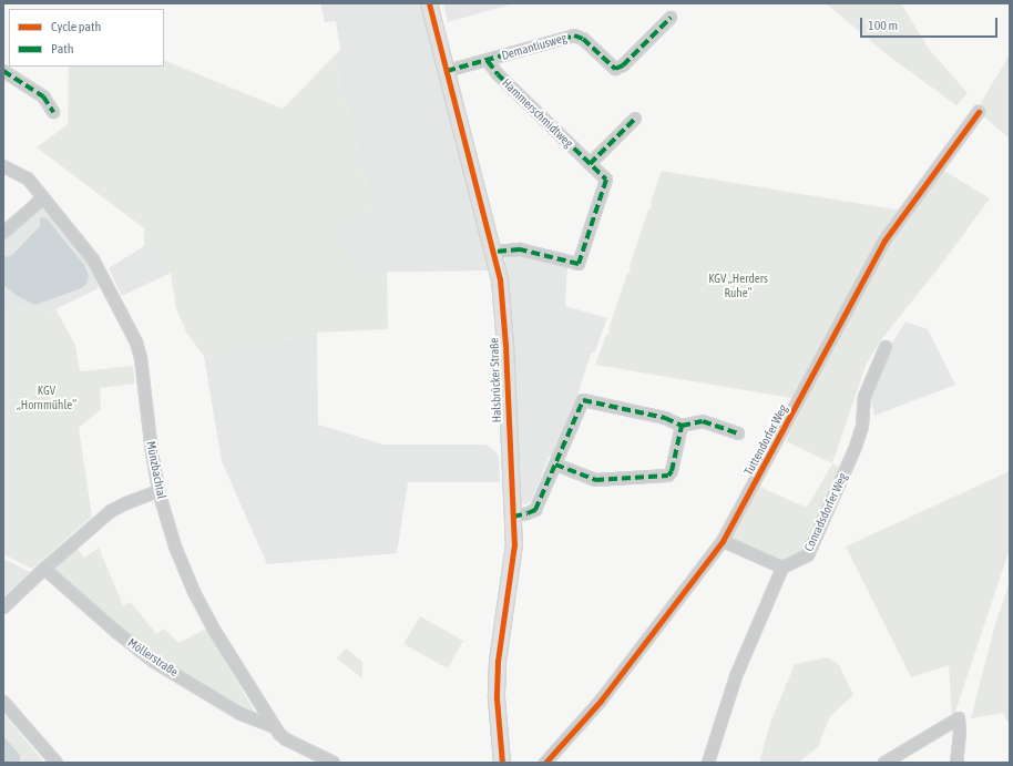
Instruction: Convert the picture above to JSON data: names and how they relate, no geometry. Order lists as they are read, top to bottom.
{
  "streets": {
    "main road": ["Halsbrücker Straße"],
    "street": [
      "Demantiusweg",
      "Hammerschmidtweg",
      "Tuttendorfer Weg",
      "Münzbachtal",
      "Conradsdorfer Weg",
      "Möllerstraße"
    ]
  },
  "crossings": [
    ["Demantiusweg", "Hammerschmidtweg"],
    ["Demantiusweg", "Halsbrücker Straße"],
    ["Hammerschmidtweg", "Halsbrücker Straße"],
    ["Münzbachtal", "Möllerstraße"]
  ],
  "parks": ["KGV „Herders Ruhe“", "KGV „Hornmühle“"],
  "legend": ["Cycle path", "Path"],
  "scale_bar": "100 m"
}
